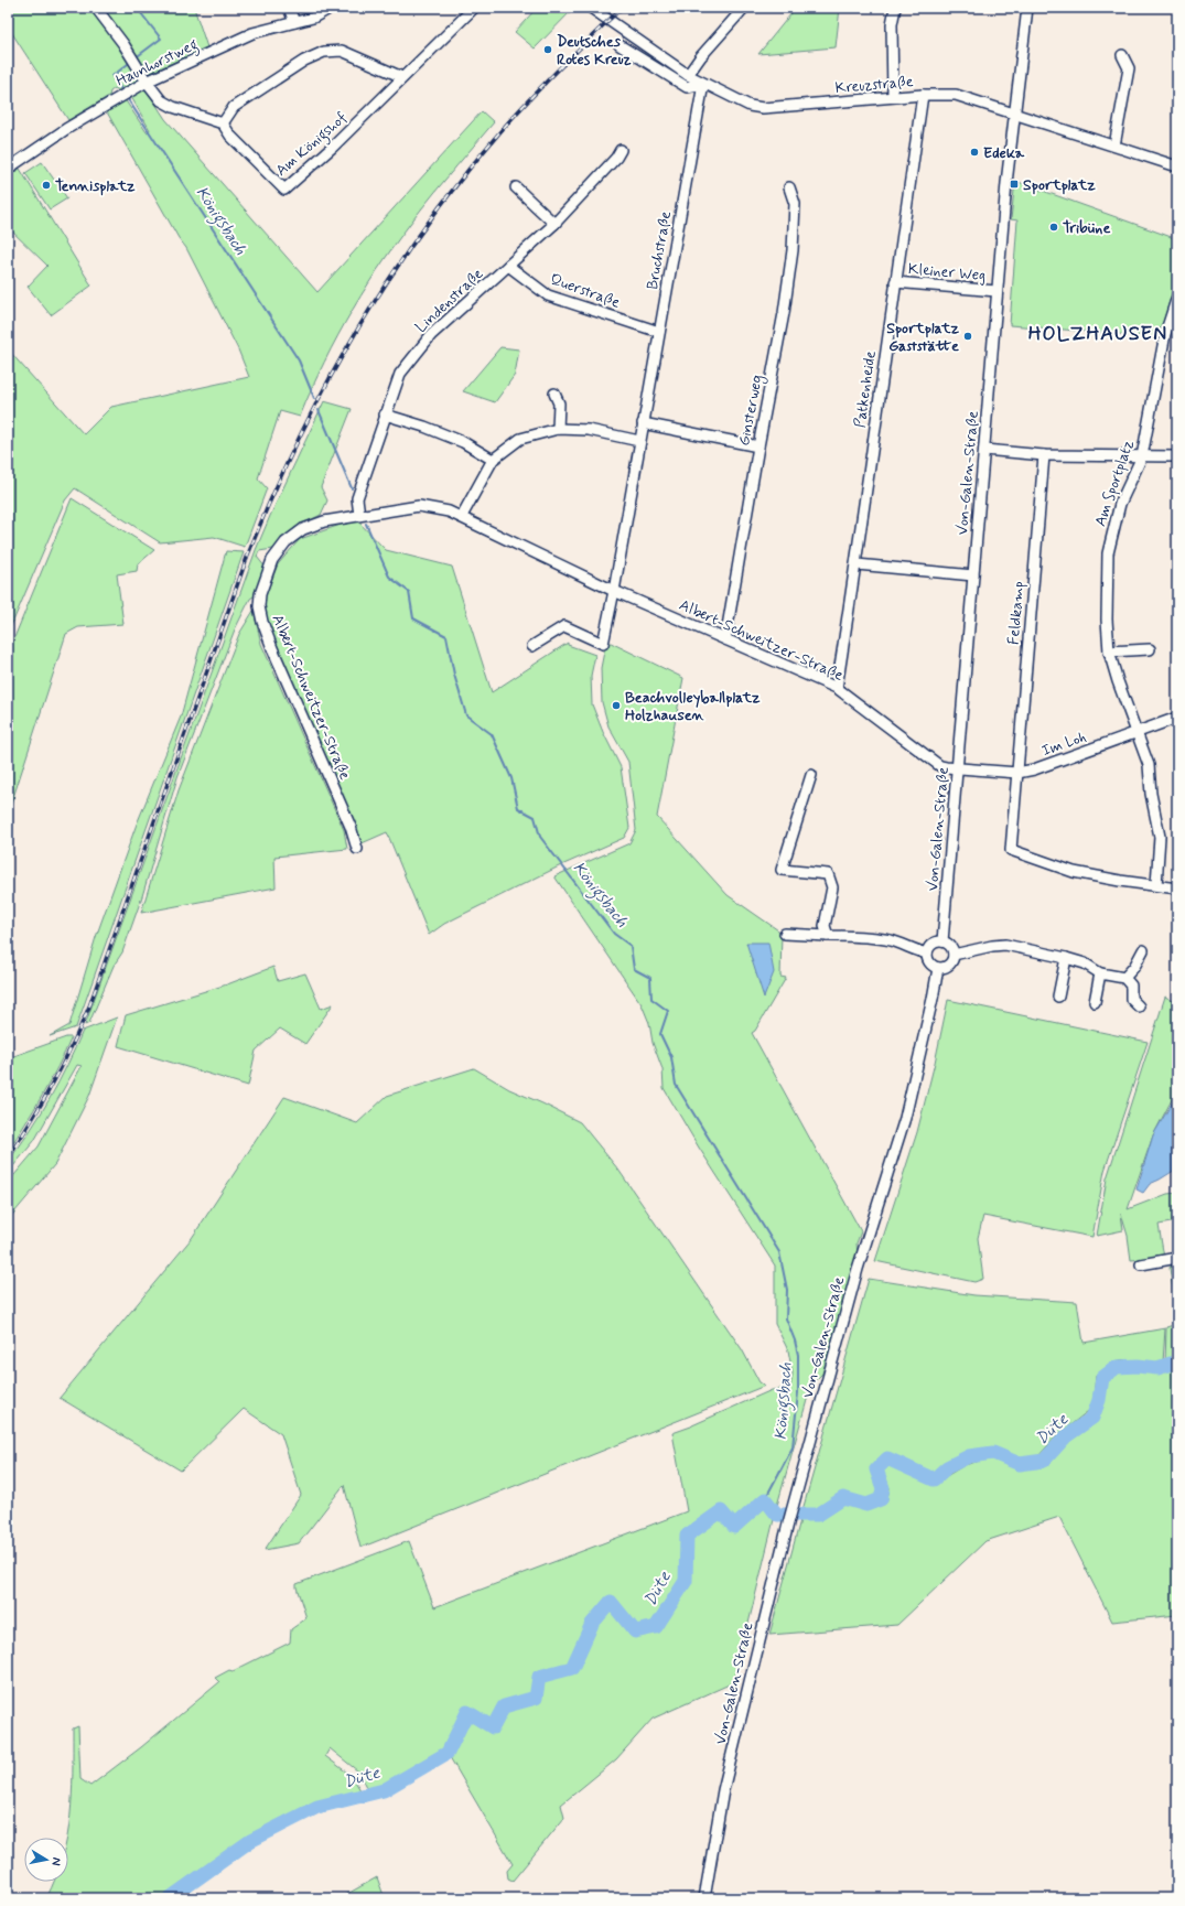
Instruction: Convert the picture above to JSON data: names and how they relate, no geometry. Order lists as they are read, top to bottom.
{
  "streets": {
    "street": [
      "Haunhorstweg",
      "Kreuzstraße",
      "Am Königshof",
      "Bruchstraße",
      "Kleiner Weg",
      "Querstraße",
      "Lindenstraße",
      "Patkenheide",
      "Ginsterweg",
      "Von-Galen-Straße",
      "Am Sportplatz",
      "Feldkamp",
      "Albert-Schweitzer-Straße",
      "Im Loh"
    ]
  },
  "crossings": [
    ["Kreuzstraße", "Bruchstraße"],
    ["Kreuzstraße", "Patkenheide"],
    ["Kreuzstraße", "Von-Galen-Straße"],
    ["Bruchstraße", "Querstraße"],
    ["Bruchstraße", "Albert-Schweitzer-Straße"],
    ["Kleiner Weg", "Patkenheide"],
    ["Kleiner Weg", "Von-Galen-Straße"],
    ["Querstraße", "Lindenstraße"],
    ["Lindenstraße", "Albert-Schweitzer-Straße"],
    ["Patkenheide", "Albert-Schweitzer-Straße"],
    ["Ginsterweg", "Albert-Schweitzer-Straße"],
    ["Von-Galen-Straße", "Albert-Schweitzer-Straße"],
    ["Von-Galen-Straße", "Im Loh"],
    ["Am Sportplatz", "Feldkamp"],
    ["Am Sportplatz", "Im Loh"],
    ["Feldkamp", "Im Loh"],
    ["Albert-Schweitzer-Straße", "Im Loh"]
  ],
  "districts": ["HOLZHAUSEN"],
  "water": ["Königsbach", "Düte"],
  "places": {
    "other": [
      "Deutsches Rotes Kreuz",
      "Edeka",
      "Tennisplatz",
      "Tribüne",
      "Sportplatz Gaststätte",
      "Beachvolleyballplatz Holzhausen"
    ],
    "transit": ["Sportplatz"]
  },
  "north": "right"
}
